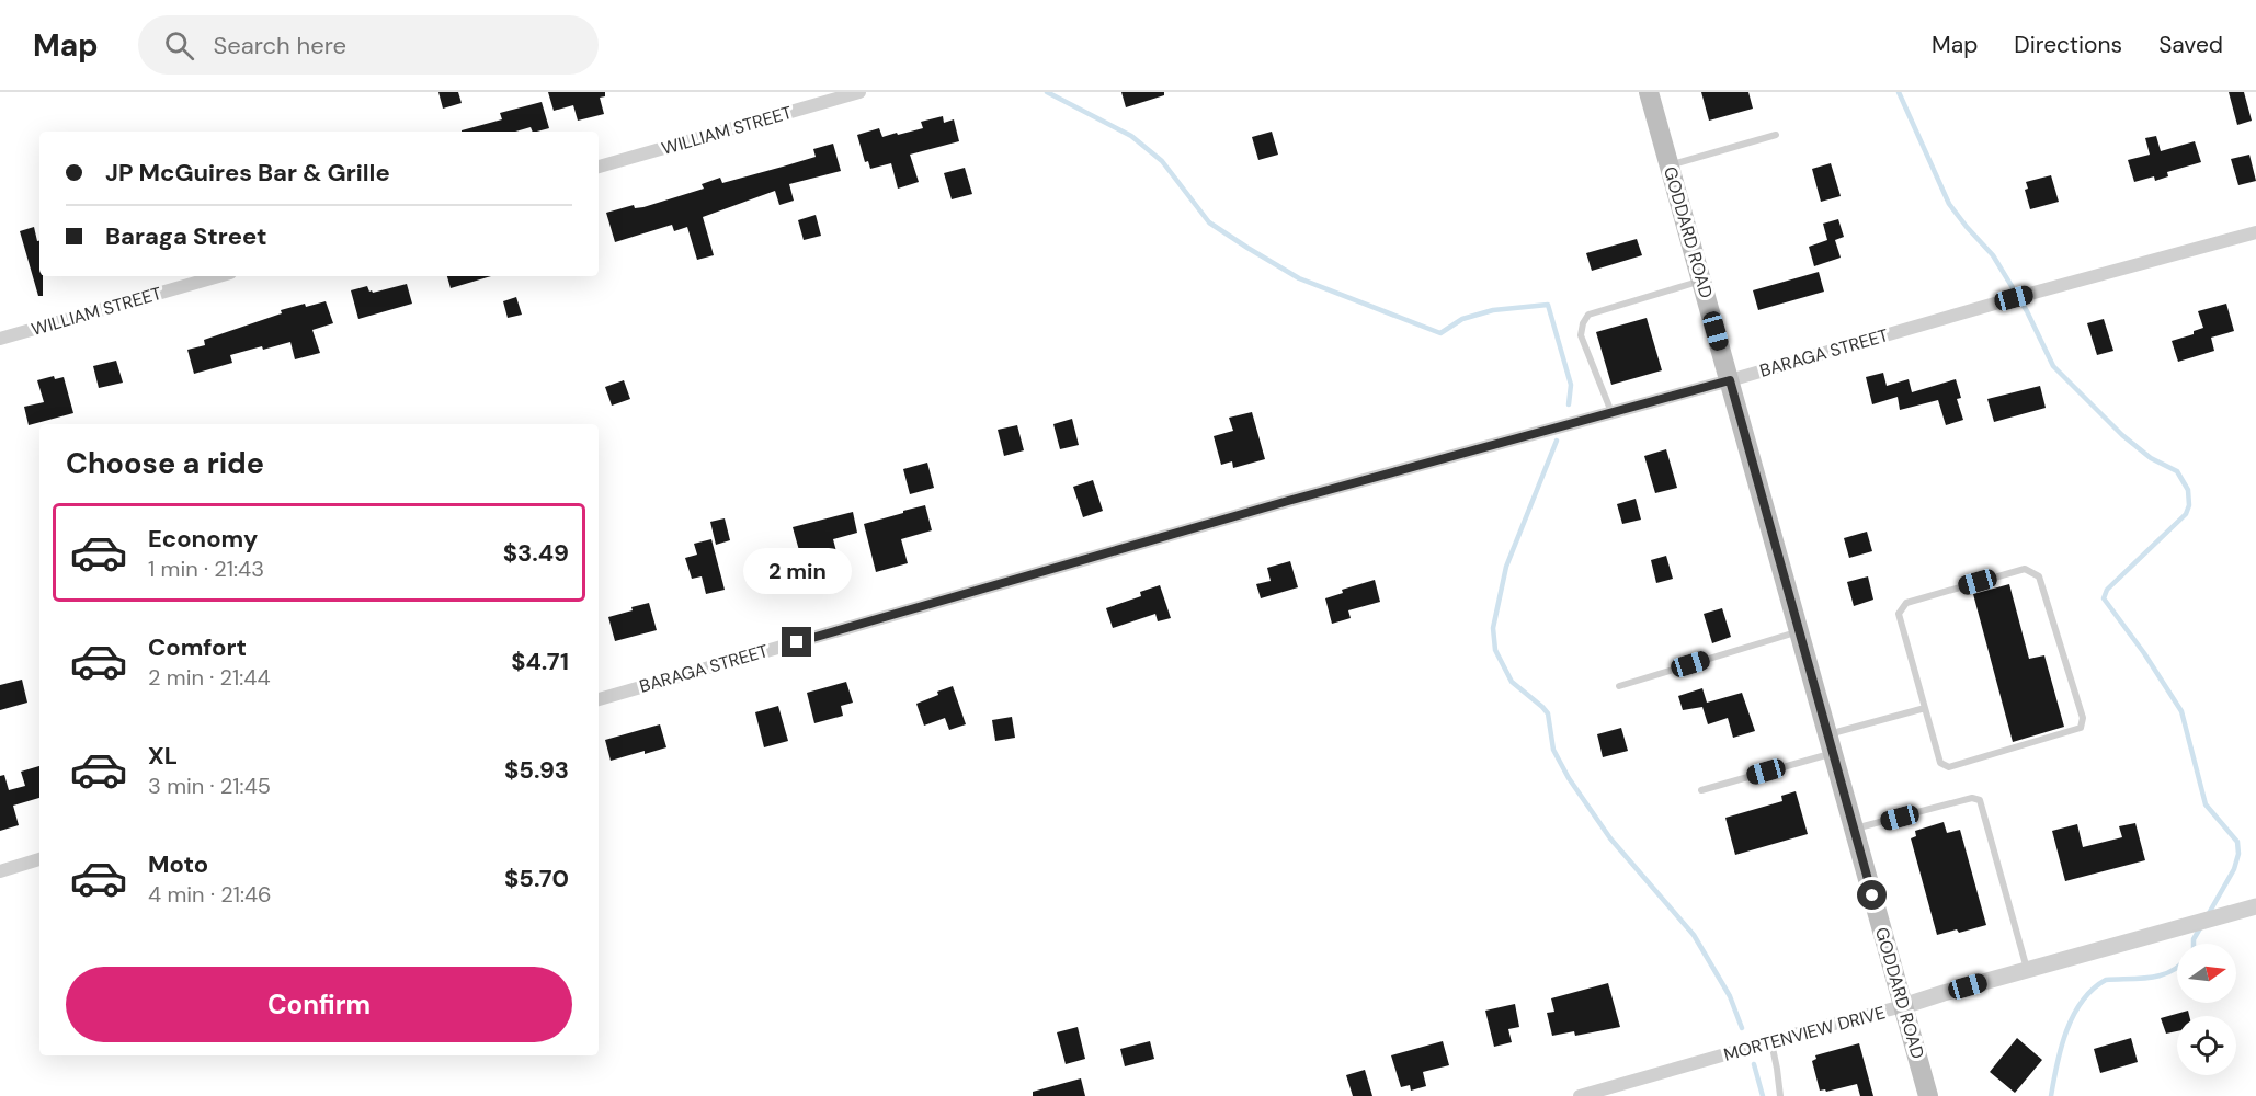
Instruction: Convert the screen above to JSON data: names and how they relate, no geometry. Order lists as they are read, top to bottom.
{
  "streets": {
    "main road": ["GODDARD ROAD"],
    "street": ["WILLIAM STREET", "BARAGA STREET", "MORTENVIEW DRIVE"]
  },
  "crossings": [
    ["GODDARD ROAD", "BARAGA STREET"],
    ["GODDARD ROAD", "MORTENVIEW DRIVE"]
  ],
  "north": "right",
  "page": {
    "header": "Map",
    "search": "Search here",
    "nav": ["Map", "Directions", "Saved"],
    "banner": ["JP McGuires Bar & Grille", "Baraga Street"],
    "heading": "Choose a ride",
    "list": [
      {
        "name": "Economy",
        "note": "1 min · 21:43",
        "value": "$3.49"
      },
      {
        "name": "Comfort",
        "note": "2 min · 21:44",
        "value": "$4.71"
      },
      {
        "name": "XL",
        "note": "3 min · 21:45",
        "value": "$5.93"
      },
      {
        "name": "Moto",
        "note": "4 min · 21:46",
        "value": "$5.70"
      }
    ],
    "bubble": "2 min",
    "buttons": "Confirm"
  }
}
